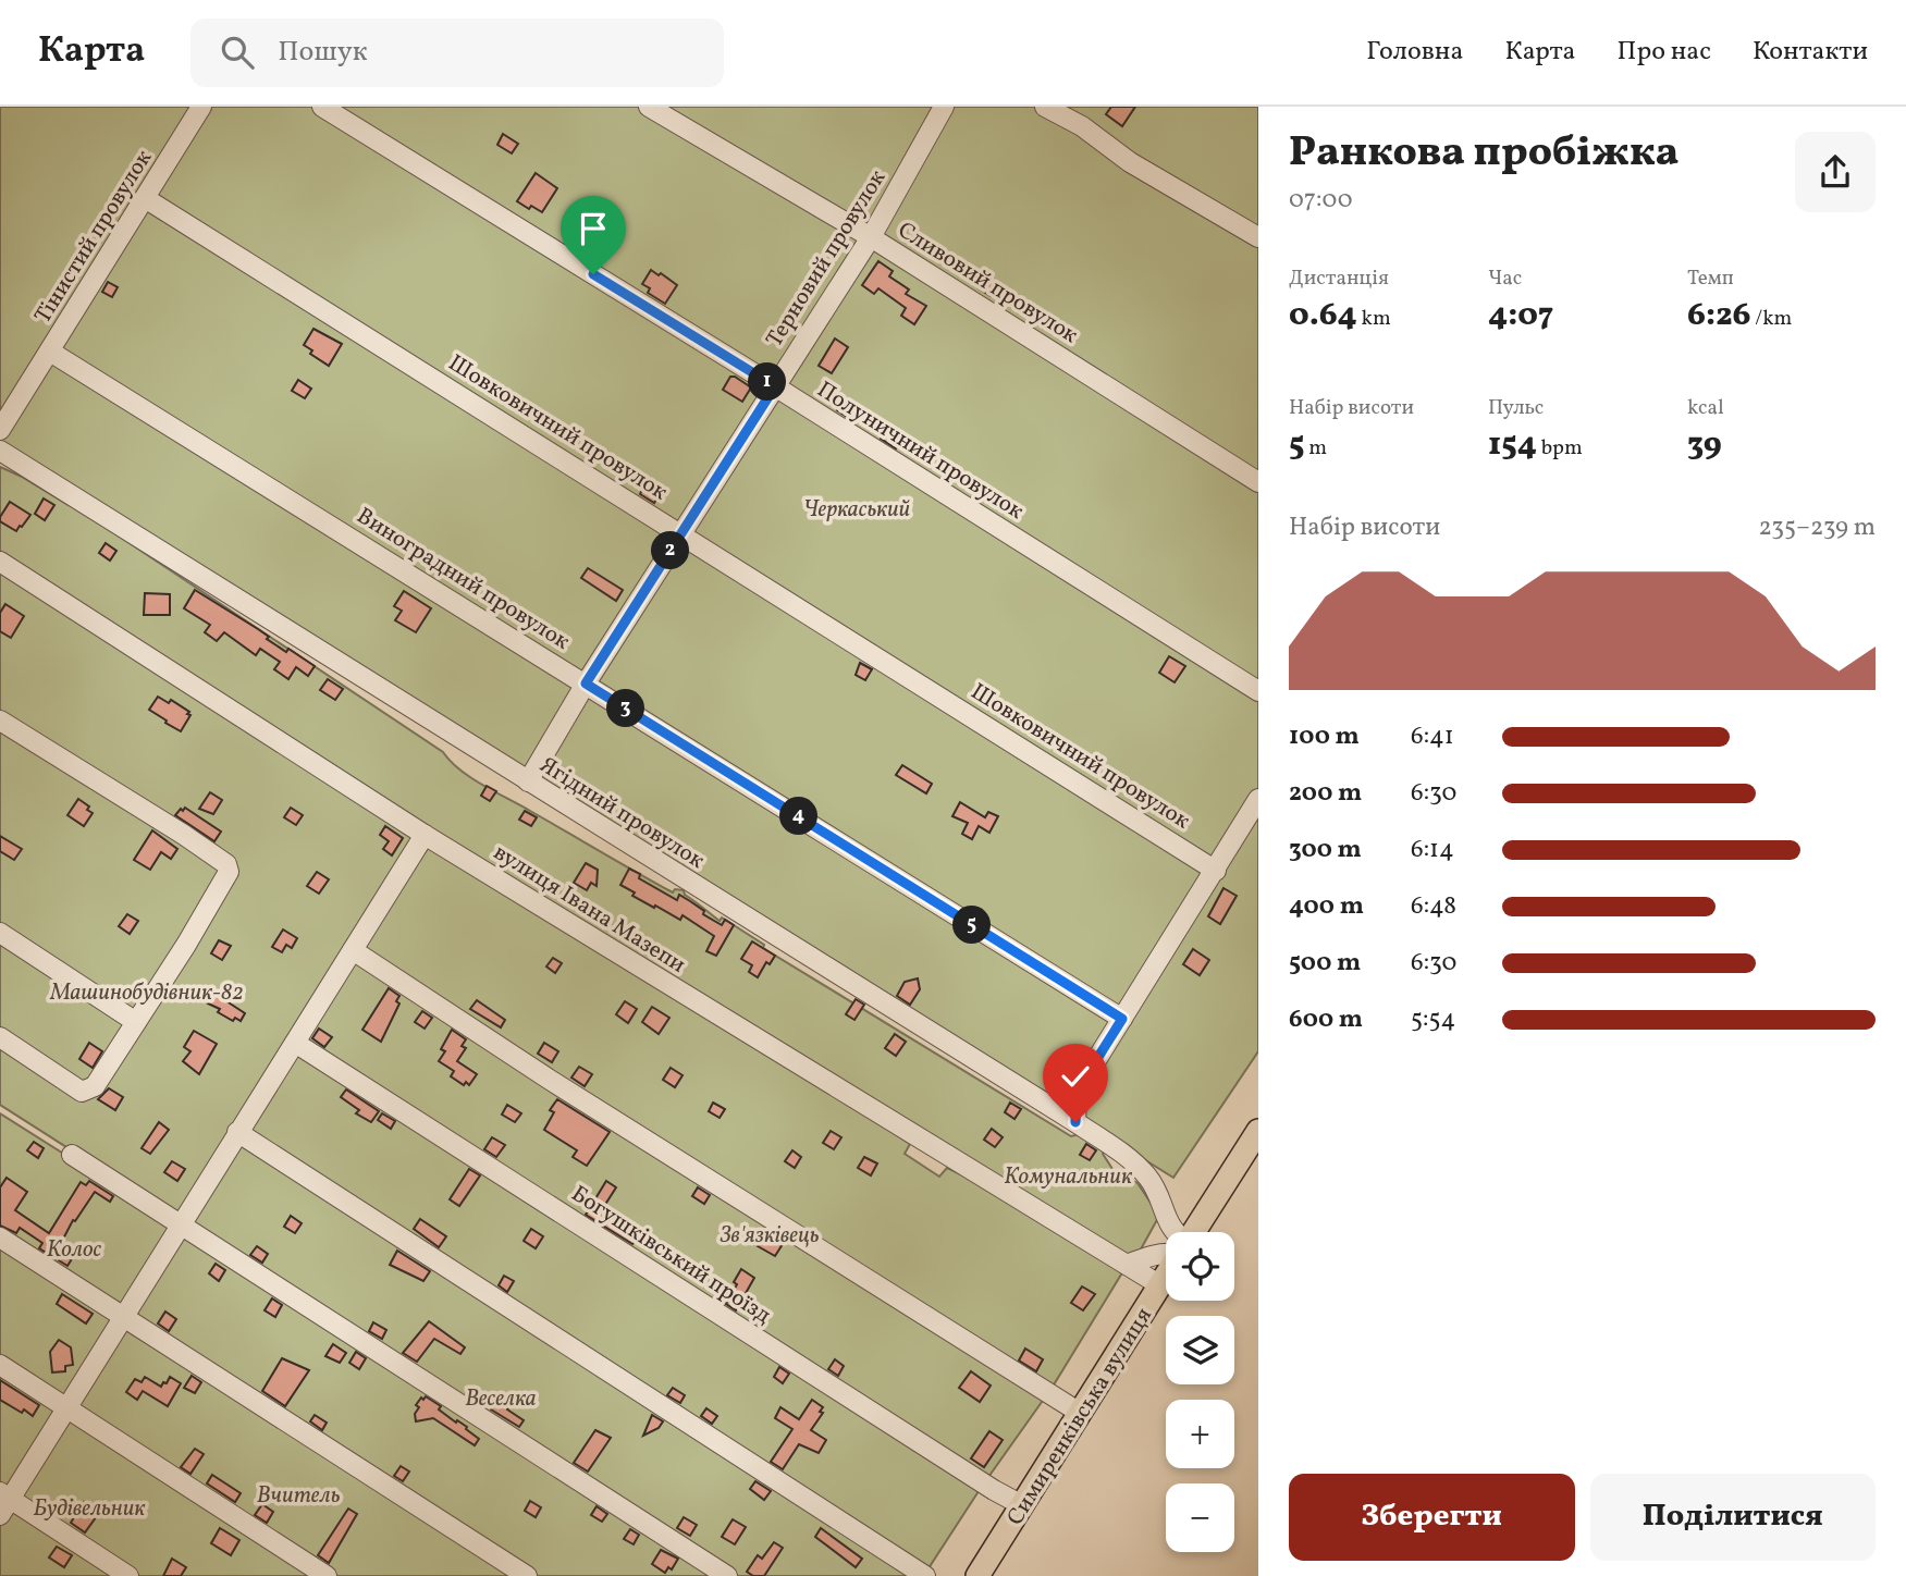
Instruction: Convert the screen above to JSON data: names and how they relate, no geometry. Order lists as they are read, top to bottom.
{
  "streets": {
    "main road": ["Симиренківська вулиця"],
    "street": [
      "Тінистий провулок",
      "Терновий провулок",
      "Сливовий провулок",
      "Шовковичний провулок",
      "Полуничний провулок",
      "Виноградний провулок",
      "Ягідний провулок",
      "вулиця Івана Мазепи",
      "Богушківський проїзд"
    ]
  },
  "crossings": [
    ["Тінистий провулок", "Шовковичний провулок"],
    ["Тінистий провулок", "Виноградний провулок"],
    ["Терновий провулок", "Сливовий провулок"],
    ["Терновий провулок", "Шовковичний провулок"],
    ["Терновий провулок", "Полуничний провулок"],
    ["Терновий провулок", "Виноградний провулок"],
    ["Терновий провулок", "Ягідний провулок"],
    ["вулиця Івана Мазепи", "Симиренківська вулиця"],
    ["Богушківський проїзд", "Симиренківська вулиця"]
  ],
  "parks": [
    "Черкаський",
    "Машинобудівник-82",
    "Комунальник",
    "Зв'язківець",
    "Колос",
    "Веселка",
    "Вчитель",
    "Будівельник"
  ],
  "page": {
    "header": "Карта",
    "search": "Пошук",
    "nav": [
      "Головна",
      "Карта",
      "Про нас",
      "Контакти"
    ],
    "heading": ["Ранкова пробіжка", "07:00"],
    "stats": [
      ["Дистанція", "0.64 km"],
      ["Час", "4:07"],
      ["Темп", "6:26 /km"],
      ["Набір висоти", "5 m"],
      ["Пульс", "154 bpm"],
      ["kcal", "39"]
    ],
    "pins": [
      "1",
      "2",
      "3",
      "4",
      "5"
    ],
    "chart": ["Набір висоти", "235–239 m"],
    "list": [
      {
        "name": "100 m",
        "note": "6:41"
      },
      {
        "name": "200 m",
        "note": "6:30"
      },
      {
        "name": "300 m",
        "note": "6:14"
      },
      {
        "name": "400 m",
        "note": "6:48"
      },
      {
        "name": "500 m",
        "note": "6:30"
      },
      {
        "name": "600 m",
        "note": "5:54"
      }
    ],
    "map_buttons": ["+", "−"],
    "buttons": ["Зберегти", "Поділитися"]
  }
}
